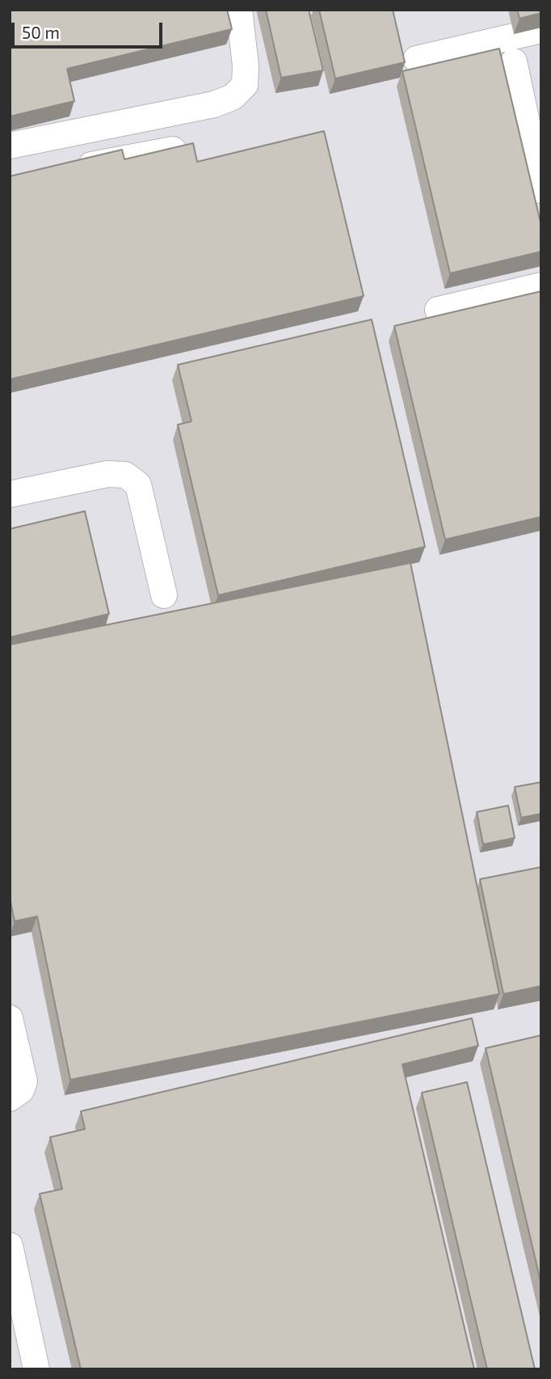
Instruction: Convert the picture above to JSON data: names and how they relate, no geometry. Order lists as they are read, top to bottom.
{
  "scale_bar": "50 m"
}
